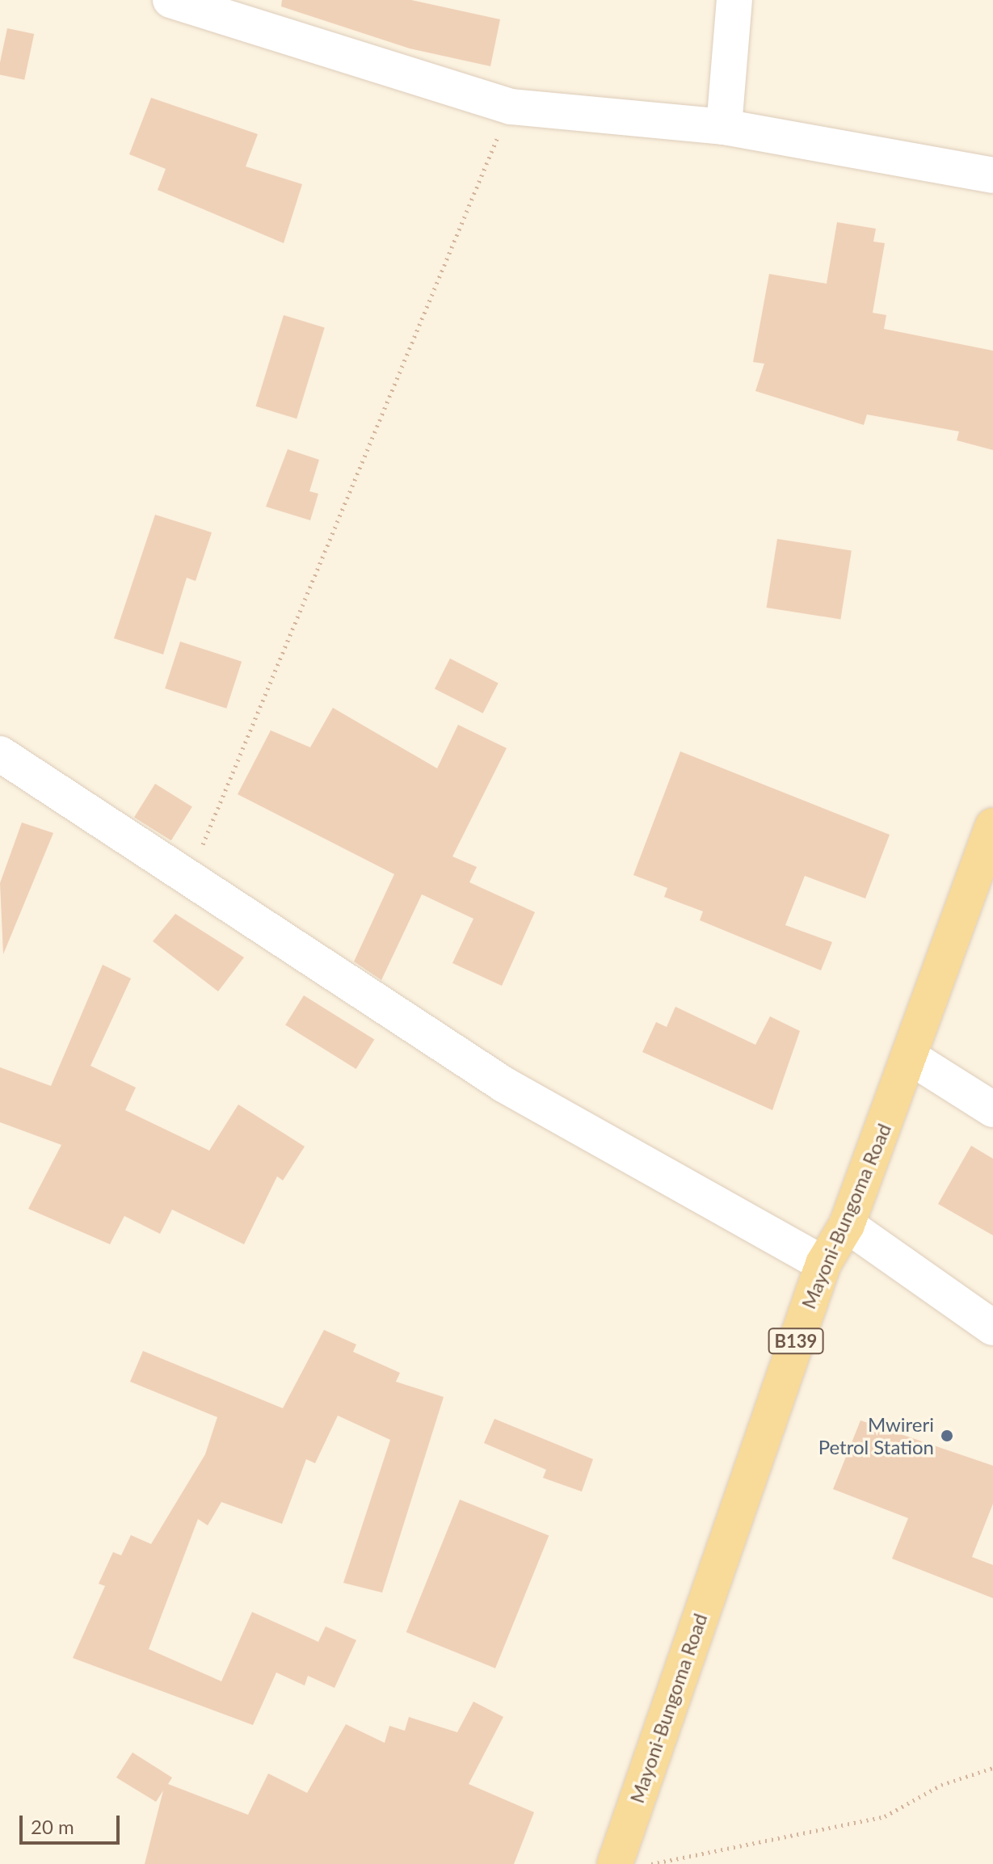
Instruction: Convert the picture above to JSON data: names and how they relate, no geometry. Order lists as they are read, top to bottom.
{
  "streets": {
    "main road": ["Mayoni-Bungoma Road", "B139"]
  },
  "places": ["Mwireri Petrol Station"],
  "scale_bar": "20 m"
}
